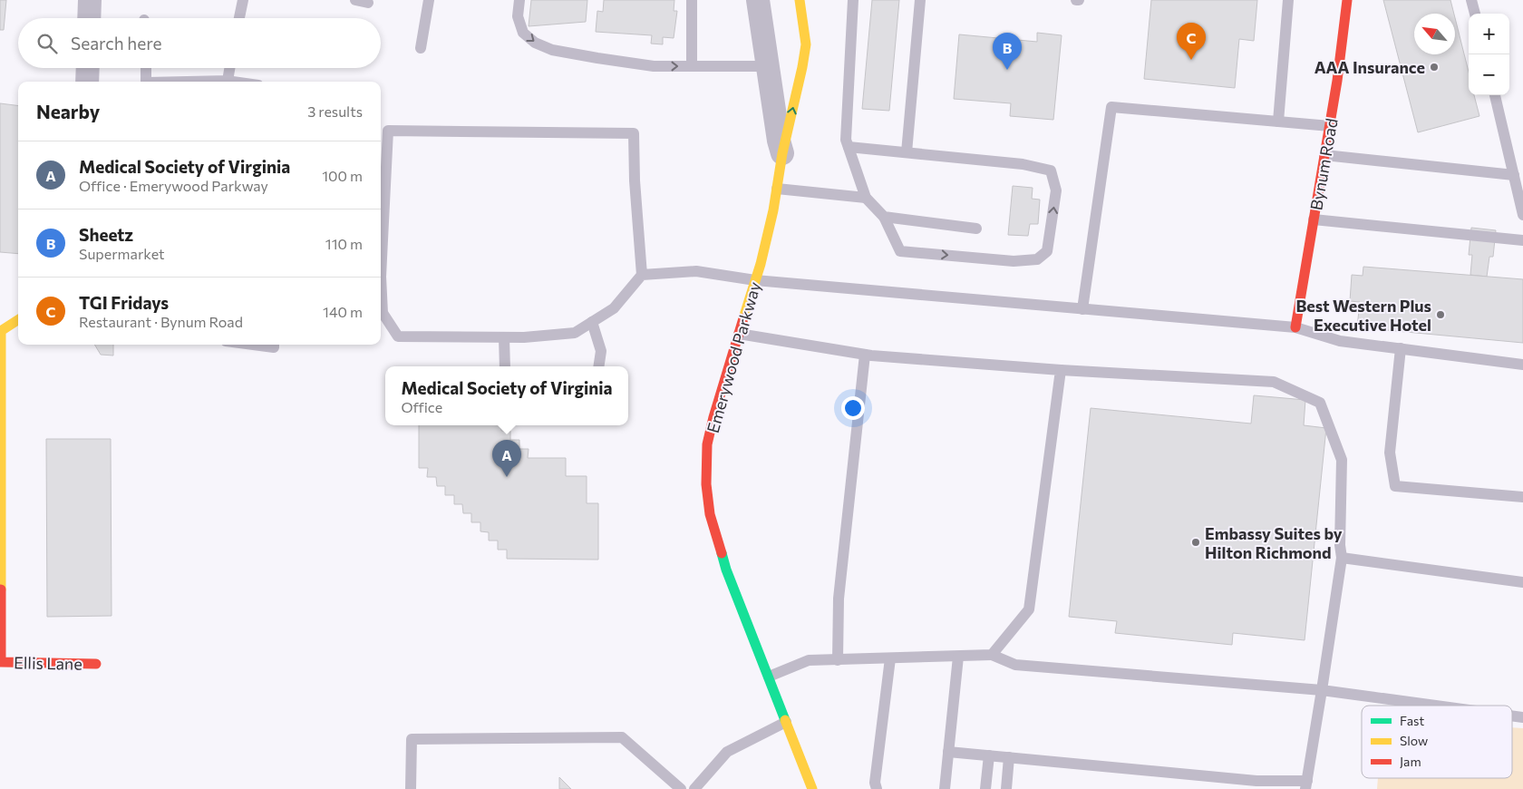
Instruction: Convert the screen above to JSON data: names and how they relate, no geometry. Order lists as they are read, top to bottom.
{
  "streets": {
    "street": ["Bynum Road", "Emerywood Parkway", "Ellis Lane"]
  },
  "places": ["AAA Insurance", "Best Western Plus Executive Hotel", "Embassy Suites by Hilton Richmond"],
  "legend": ["Fast", "Slow", "Jam"],
  "north": "top left",
  "page": {
    "map_buttons": ["+", "−"],
    "search": "Search here",
    "pins": ["C", "B", "A"],
    "heading": ["Nearby", "3 results"],
    "list": [
      {
        "mark": "A",
        "name": "Medical Society of Virginia",
        "note": "Office · Emerywood Parkway",
        "value": "100 m"
      },
      {
        "mark": "B",
        "name": "Sheetz",
        "note": "Supermarket",
        "value": "110 m"
      },
      {
        "mark": "C",
        "name": "TGI Fridays",
        "note": "Restaurant · Bynum Road",
        "value": "140 m"
      }
    ],
    "popup": ["Medical Society of Virginia", "Office"]
  }
}
